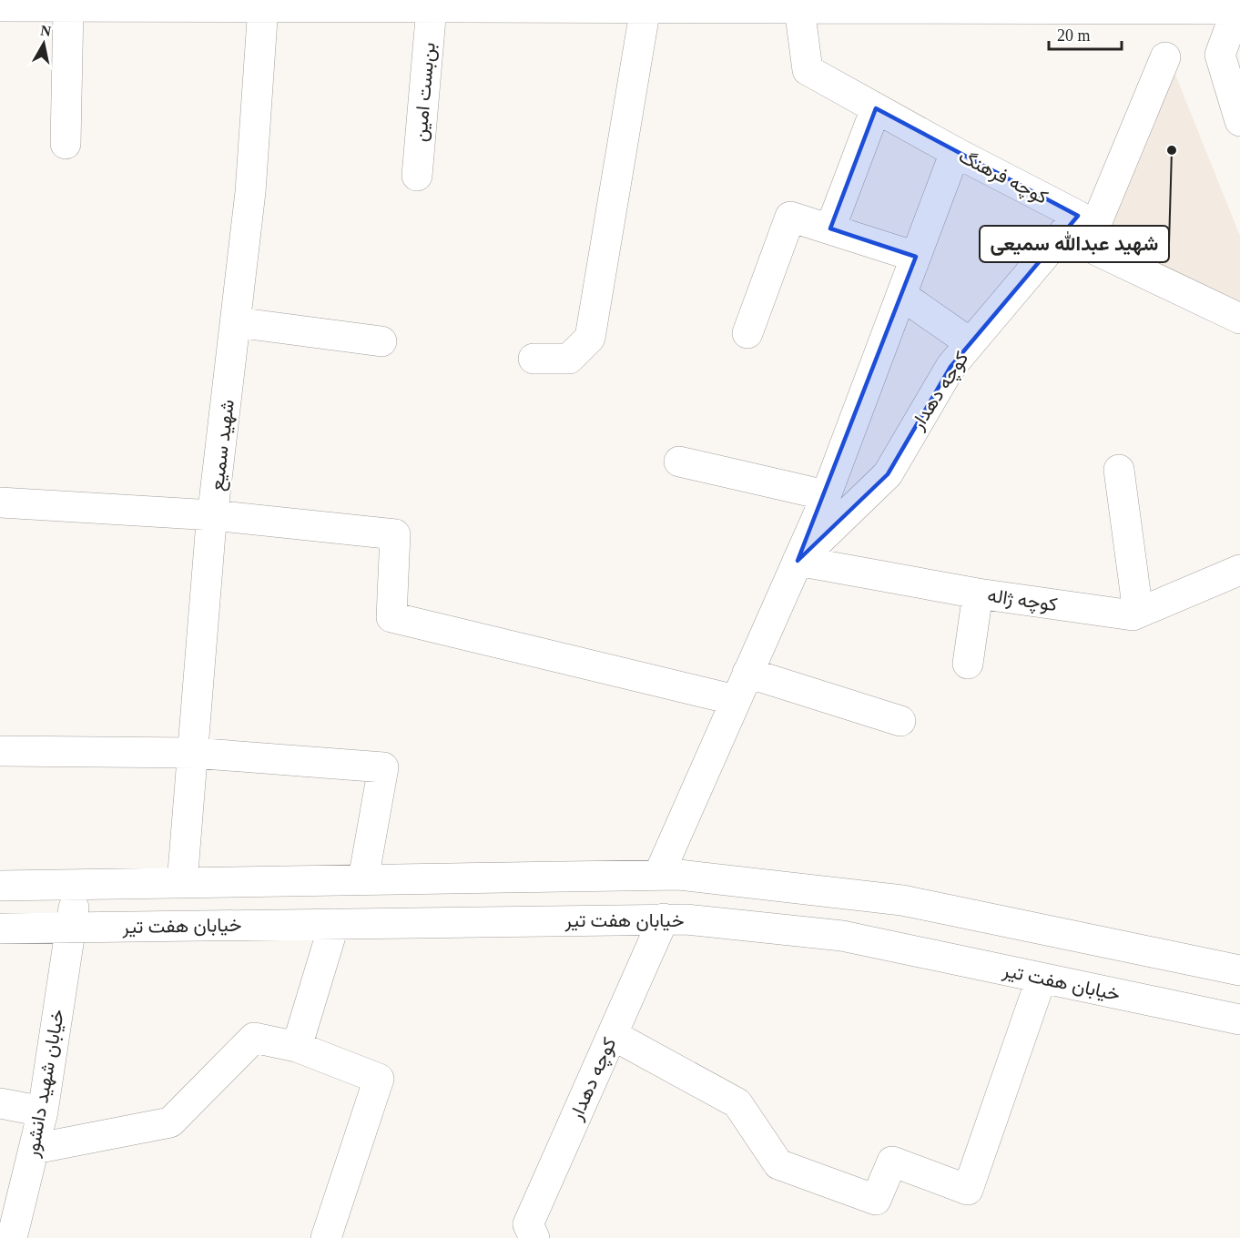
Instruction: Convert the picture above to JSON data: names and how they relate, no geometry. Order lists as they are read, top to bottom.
{
  "streets": {
    "street": [
      "بن‌بست امین",
      "کوچه فرهنگ",
      "کوچه دهدار",
      "شهید سمیع",
      "کوچه ژاله",
      "خیابان هفت تیر",
      "خیابان شهید دانشور"
    ]
  },
  "crossings": [
    ["کوچه فرهنگ", "کوچه دهدار"],
    ["کوچه دهدار", "کوچه ژاله"],
    ["کوچه دهدار", "خیابان هفت تیر"],
    ["خیابان هفت تیر", "خیابان شهید دانشور"]
  ],
  "places": ["شهید عبدالله سمیعی"],
  "scale_bar": "20 m",
  "north": "top"
}
